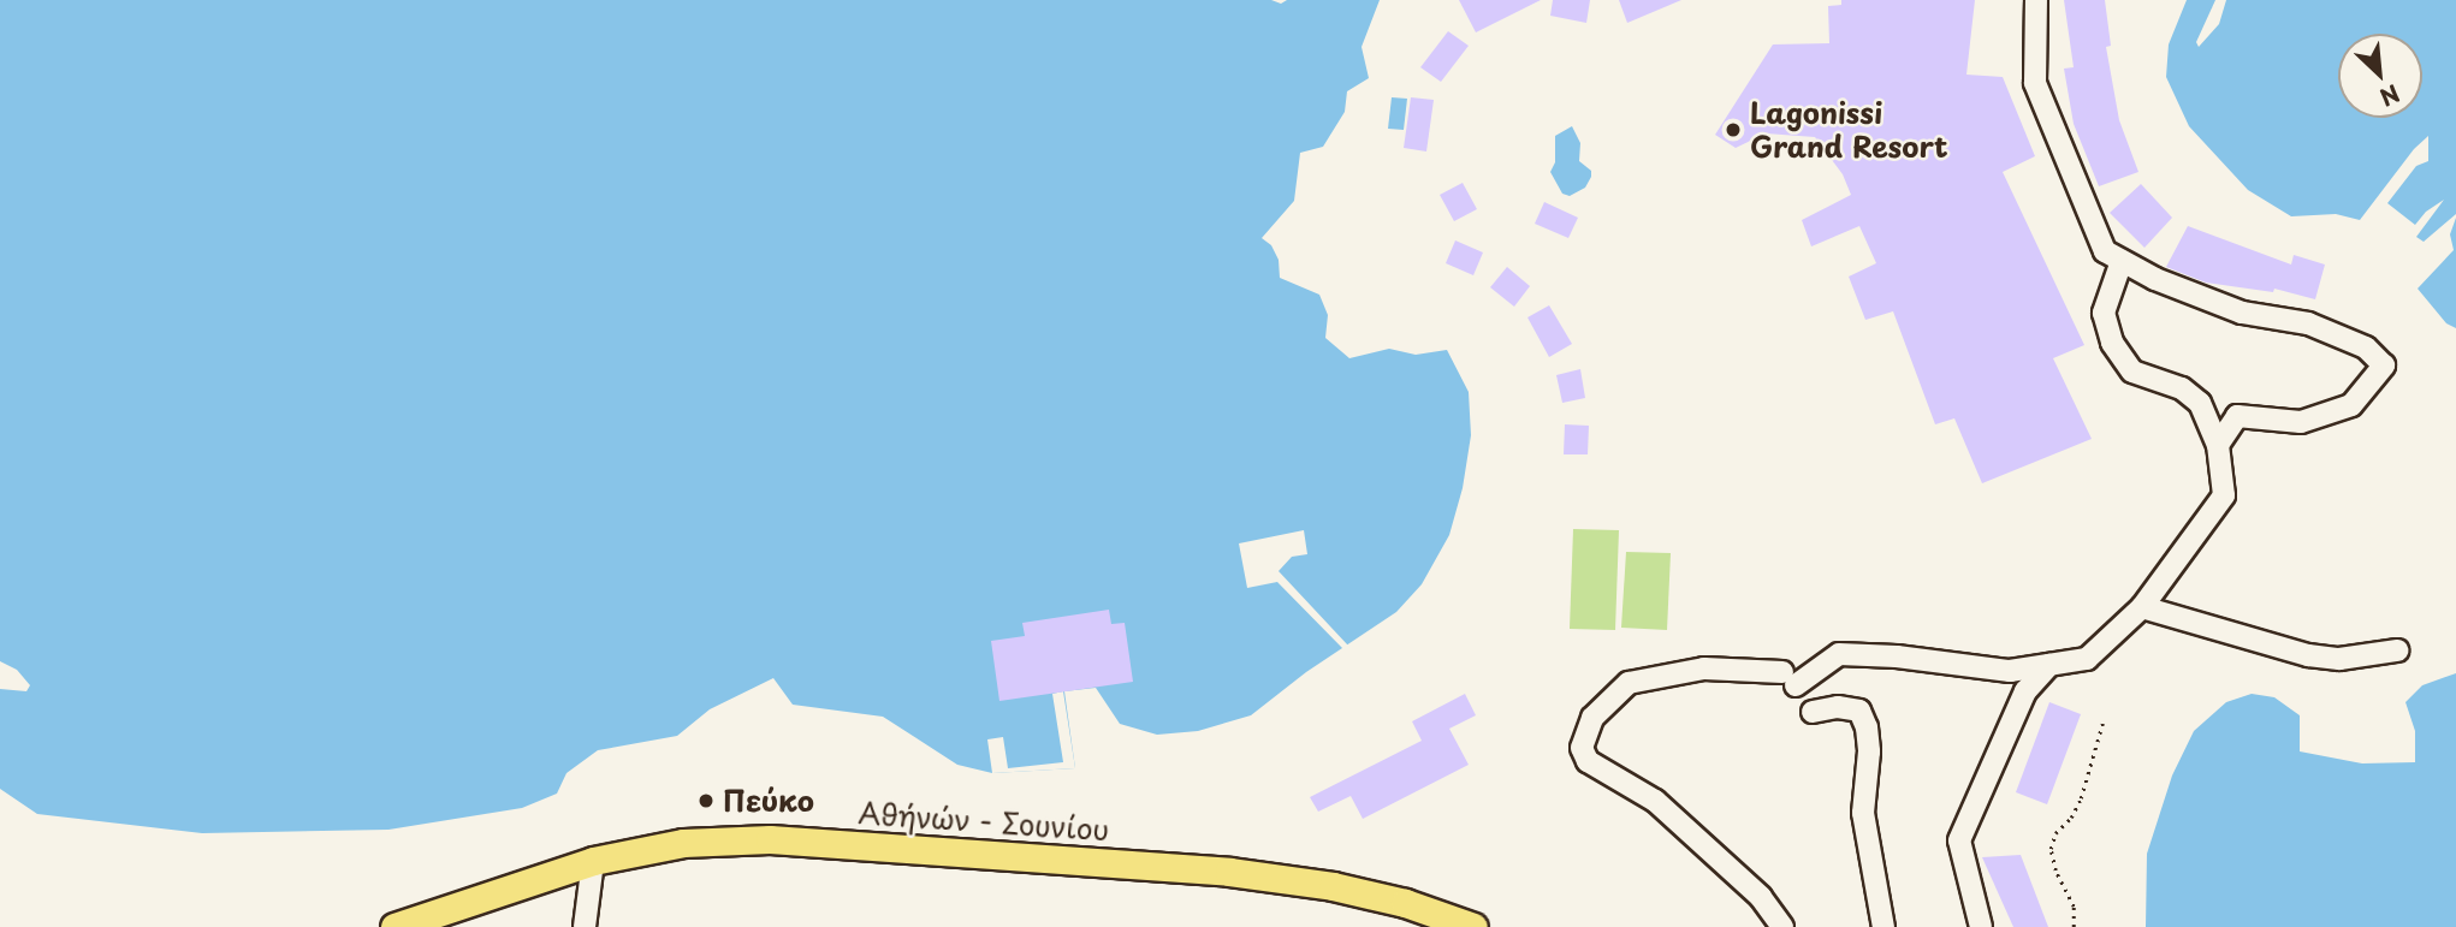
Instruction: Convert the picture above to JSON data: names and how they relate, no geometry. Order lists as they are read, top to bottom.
{
  "streets": {
    "main road": ["Αθήνών - Σουνίου"]
  },
  "places": ["Lagonissi Grand Resort", "Πεύκο"],
  "north": "bottom right"
}
